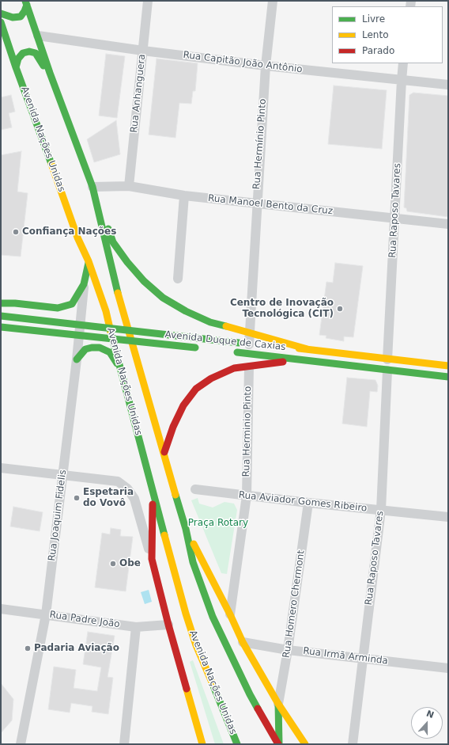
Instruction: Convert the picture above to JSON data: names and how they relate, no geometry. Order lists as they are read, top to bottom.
{
  "streets": {
    "main road": ["Avenida Nações Unidas", "Avenida Duque de Caxias"],
    "street": [
      "Rua Capitão João Antônio",
      "Rua Anhanguera",
      "Rua Hermínio Pinto",
      "Rua Manoel Bento da Cruz",
      "Rua Raposo Tavares",
      "Rua Herminio Pinto",
      "Rua Aviador Gomes Ribeiro",
      "Rua Joaquim Fidelis",
      "Rua Homero Chermont",
      "Rua Padre João",
      "Rua Irmã Arminda"
    ]
  },
  "crossings": [
    ["Rua Capitão João Antônio", "Rua Anhanguera"],
    ["Rua Capitão João Antônio", "Avenida Nações Unidas"],
    ["Rua Capitão João Antônio", "Rua Hermínio Pinto"],
    ["Rua Capitão João Antônio", "Rua Raposo Tavares"],
    ["Rua Anhanguera", "Rua Manoel Bento da Cruz"],
    ["Avenida Nações Unidas", "Rua Manoel Bento da Cruz"],
    ["Avenida Nações Unidas", "Rua Homero Chermont"],
    ["Avenida Nações Unidas", "Rua Irmã Arminda"],
    ["Rua Hermínio Pinto", "Rua Manoel Bento da Cruz"],
    ["Rua Hermínio Pinto", "Avenida Duque de Caxias"],
    ["Rua Manoel Bento da Cruz", "Rua Raposo Tavares"],
    ["Rua Raposo Tavares", "Avenida Duque de Caxias"],
    ["Rua Raposo Tavares", "Rua Aviador Gomes Ribeiro"],
    ["Rua Raposo Tavares", "Rua Irmã Arminda"],
    ["Rua Herminio Pinto", "Rua Aviador Gomes Ribeiro"],
    ["Rua Aviador Gomes Ribeiro", "Rua Homero Chermont"],
    ["Rua Joaquim Fidelis", "Rua Padre João"],
    ["Rua Homero Chermont", "Rua Irmã Arminda"]
  ],
  "parks": ["Praça Rotary"],
  "places": [
    "Confiança Nações",
    "Centro de Inovação Tecnológica (CIT)",
    "Espetaria do Vovô",
    "Obe",
    "Padaria Aviação"
  ],
  "legend": ["Livre", "Lento", "Parado"],
  "north": "top"
}
